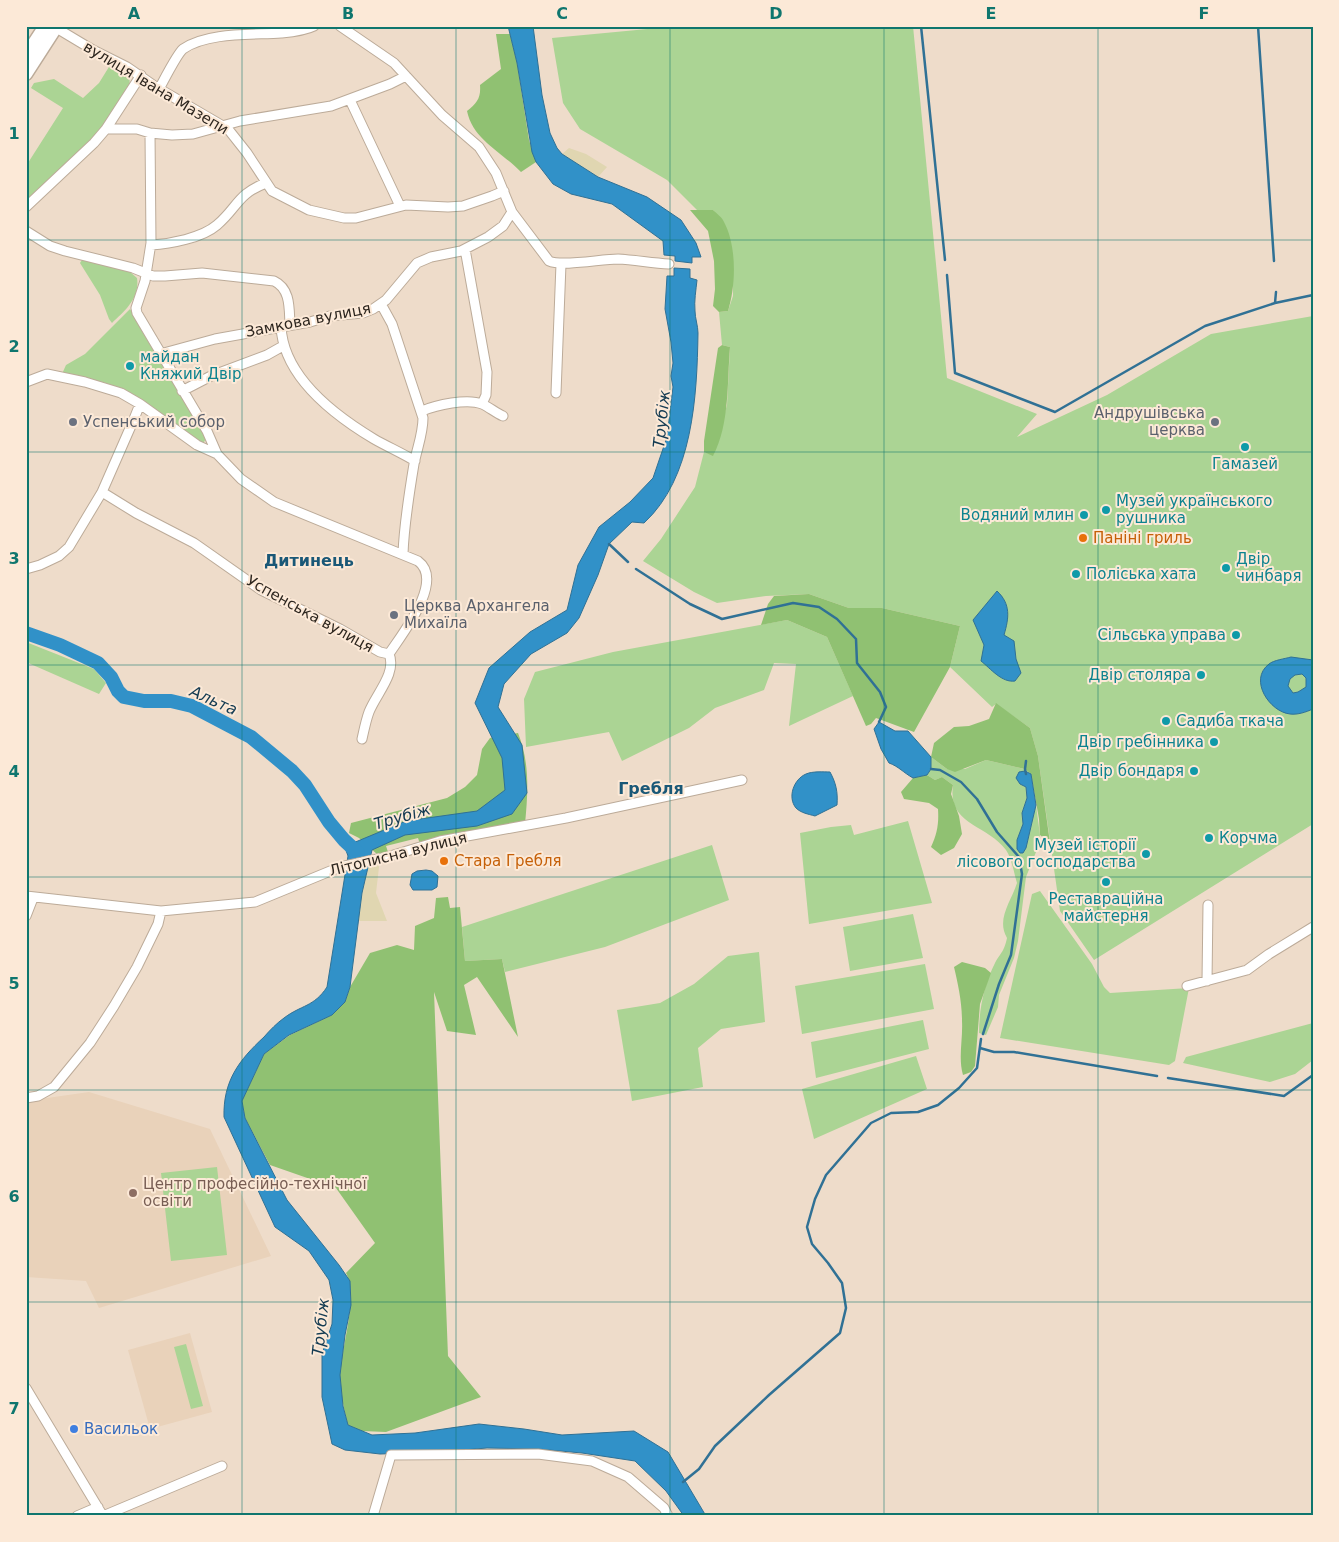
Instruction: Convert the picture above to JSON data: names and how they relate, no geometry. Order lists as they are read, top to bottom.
{
  "streets": {
    "street": [
      "вулиця Івана Мазепи",
      "Замкова вулиця",
      "Успенська вулиця",
      "Літописна вулиця"
    ]
  },
  "districts": ["Дитинець", "Гребля"],
  "water": ["Трубіж", "Альта"],
  "places": [
    "майдан Княжий Двір",
    "Успенський собор",
    "Андрушівська церква",
    "Гамазей",
    "Музей українського рушника",
    "Водяний млин",
    "Паніні гриль",
    "Двір чинбаря",
    "Поліська хата",
    "Церква Архангела Михаїла",
    "Сільська управа",
    "Двір столяра",
    "Садиба ткача",
    "Двір гребінника",
    "Двір бондаря",
    "Корчма",
    "Музей історії лісового господарства",
    "Стара Гребля",
    "Реставраційна майстерня",
    "Центр професійно-технічної освіти",
    "Васильок"
  ],
  "grid": {
    "columns": [
      "A",
      "B",
      "C",
      "D",
      "E",
      "F"
    ],
    "rows": [
      "1",
      "2",
      "3",
      "4",
      "5",
      "6",
      "7"
    ]
  }
}
